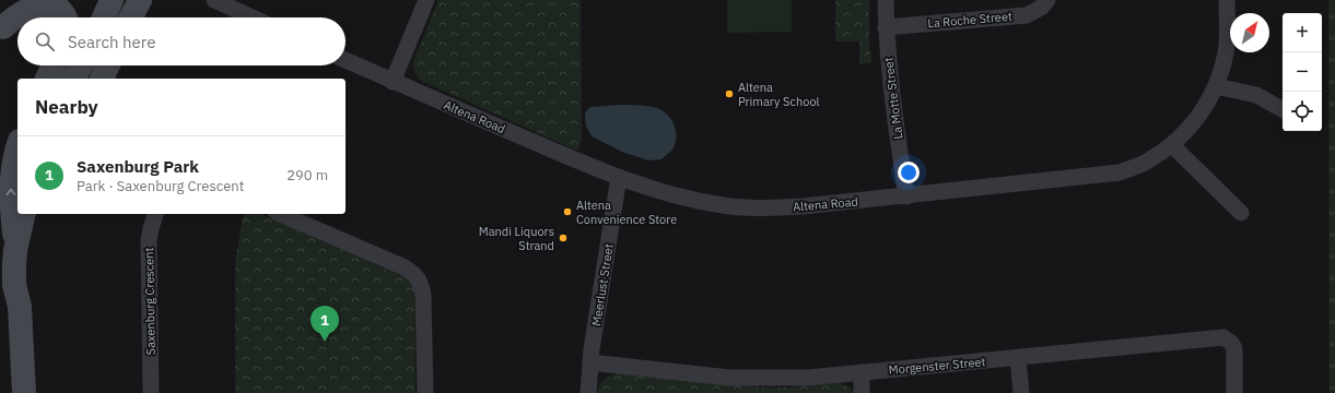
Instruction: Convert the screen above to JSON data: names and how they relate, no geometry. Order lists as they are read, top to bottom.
{
  "streets": {
    "street": [
      "La Roche Street",
      "La Motte Street",
      "Altena Road",
      "Meerlust Street",
      "Saxenburg Crescent",
      "Morgenster Street"
    ]
  },
  "crossings": [
    ["La Roche Street", "La Motte Street"],
    ["La Motte Street", "Altena Road"],
    ["Altena Road", "Meerlust Street"],
    ["Meerlust Street", "Morgenster Street"]
  ],
  "places": ["Altena Primary School", "Altena Convenience Store", "Mandi Liquors Strand"],
  "north": "top right",
  "page": {
    "map_buttons": ["+", "−"],
    "search": "Search here",
    "heading": "Nearby",
    "list": [
      {
        "mark": "1",
        "name": "Saxenburg Park",
        "note": "Park · Saxenburg Crescent",
        "value": "290 m"
      }
    ],
    "pins": "1"
  }
}
